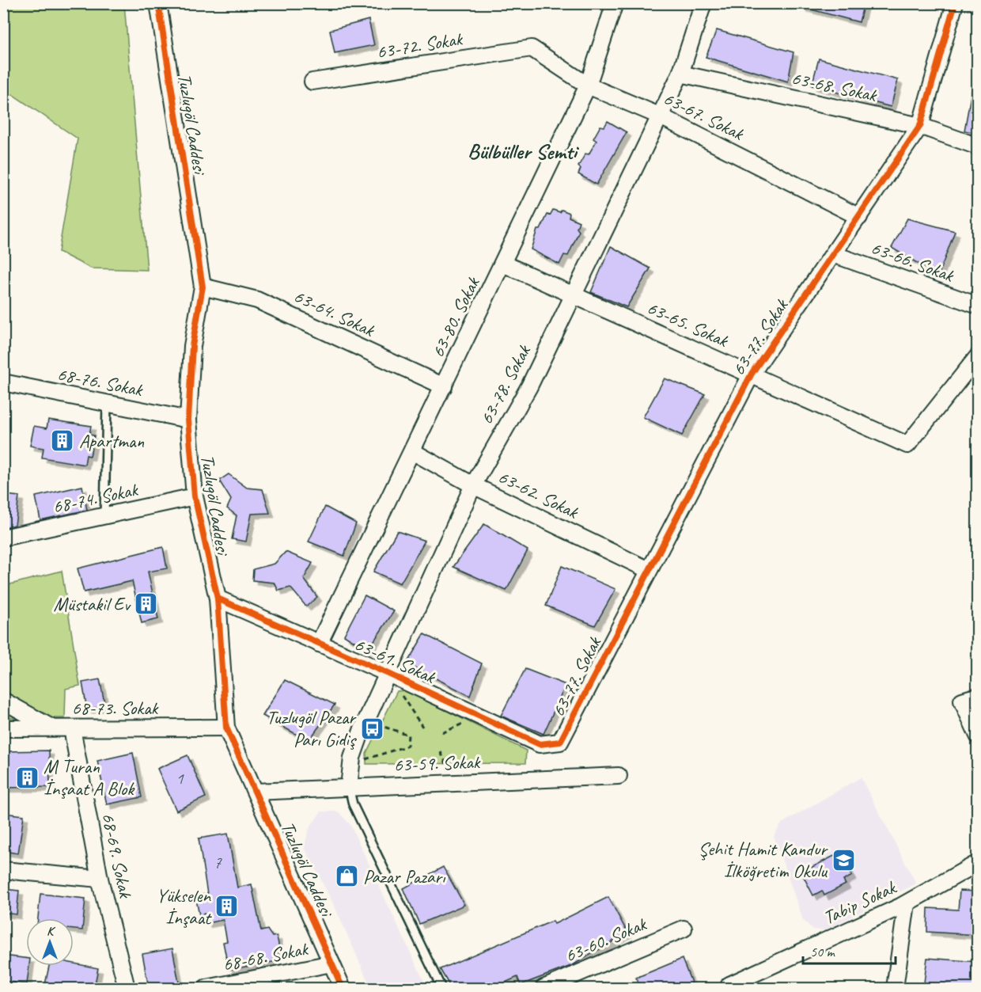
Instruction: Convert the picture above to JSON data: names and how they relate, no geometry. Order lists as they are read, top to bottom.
{
  "streets": {
    "street": [
      "63-72. Sokak",
      "63-68. Sokak",
      "63-67. Sokak",
      "Tuzlugöl Caddesi",
      "63-66. Sokak",
      "63-64. Sokak",
      "63-80. Sokak",
      "63-65. Sokak",
      "63-77. Sokak",
      "68-76. Sokak",
      "63-78. Sokak",
      "63-62. Sokak",
      "68-74. Sokak",
      "63-61. Sokak",
      "68-73. Sokak",
      "63-59. Sokak",
      "68-69. Sokak",
      "Tabip Sokak",
      "63-60. Sokak",
      "68-68. Sokak"
    ]
  },
  "crossings": [
    ["63-72. Sokak", "63-67. Sokak"],
    ["63-68. Sokak", "63-77. Sokak"],
    ["63-68. Sokak", "63-78. Sokak"],
    ["63-67. Sokak", "63-80. Sokak"],
    ["63-67. Sokak", "63-77. Sokak"],
    ["63-67. Sokak", "63-78. Sokak"],
    ["Tuzlugöl Caddesi", "63-64. Sokak"],
    ["Tuzlugöl Caddesi", "68-76. Sokak"],
    ["Tuzlugöl Caddesi", "68-74. Sokak"],
    ["Tuzlugöl Caddesi", "63-61. Sokak"],
    ["Tuzlugöl Caddesi", "68-73. Sokak"],
    ["Tuzlugöl Caddesi", "63-59. Sokak"],
    ["Tuzlugöl Caddesi", "68-68. Sokak"],
    ["63-66. Sokak", "63-77. Sokak"],
    ["63-64. Sokak", "63-80. Sokak"],
    ["63-80. Sokak", "63-65. Sokak"],
    ["63-80. Sokak", "63-62. Sokak"],
    ["63-80. Sokak", "63-61. Sokak"],
    ["63-65. Sokak", "63-77. Sokak"],
    ["63-65. Sokak", "63-78. Sokak"],
    ["63-77. Sokak", "63-62. Sokak"],
    ["63-77. Sokak", "63-61. Sokak"],
    ["63-78. Sokak", "63-62. Sokak"],
    ["63-78. Sokak", "63-61. Sokak"],
    ["63-78. Sokak", "63-59. Sokak"],
    ["68-73. Sokak", "68-69. Sokak"]
  ],
  "districts": ["Bülbüller Semti"],
  "places": {
    "building": [
      "Apartman",
      "Müstakil Ev",
      "M Turan İnşaat A Blok",
      "Yükselen İnşaat"
    ],
    "bus stop": ["Tuzlugöl Pazar Parı Gidiş"],
    "school or university": ["Şehit Hamit Kandur İlköğretim Okulu"],
    "shop": ["Pazar Pazarı"]
  },
  "house_numbers": ["1", "7"],
  "scale_bar": "50 m",
  "north": "top"
}
